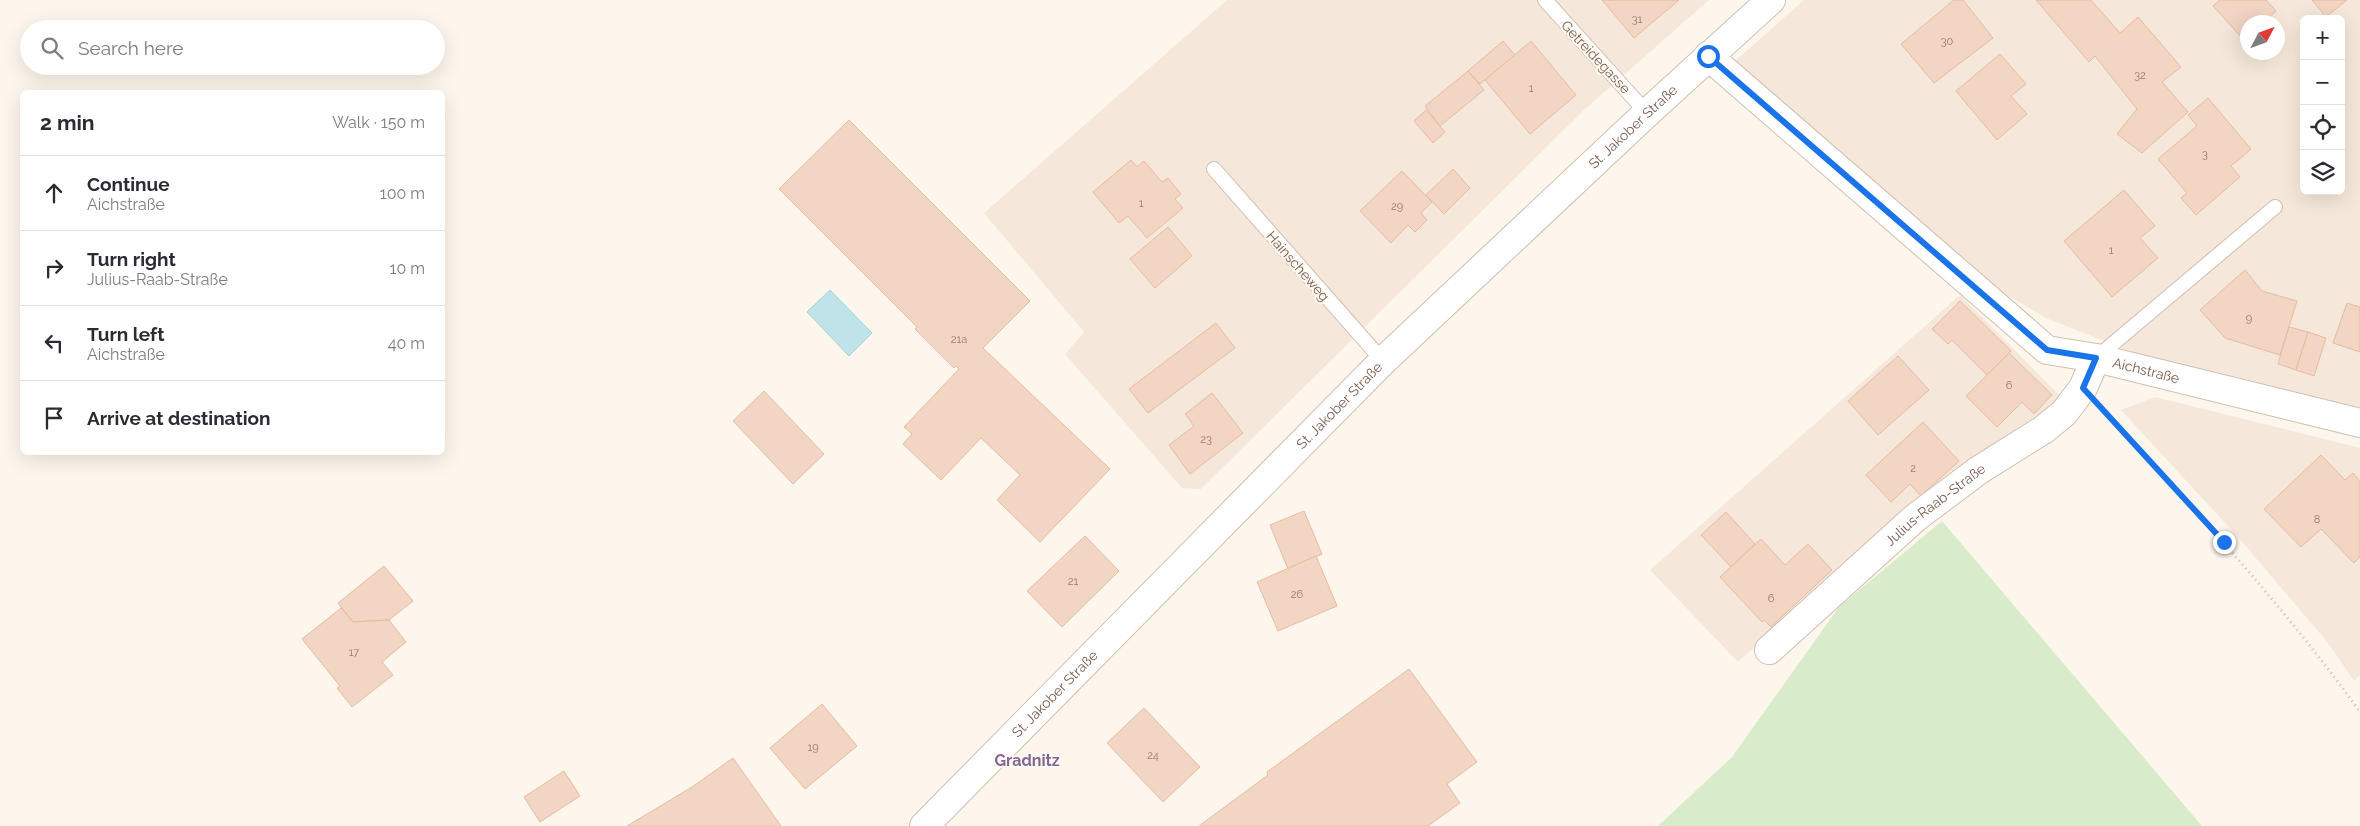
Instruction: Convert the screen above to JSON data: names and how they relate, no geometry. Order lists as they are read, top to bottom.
{
  "streets": {
    "street": ["St. Jakober Straße", "Aichstraße", "Julius-Raab-Straße"],
    "lane": ["Getreidegasse", "Hainscheweg"]
  },
  "crossings": [
    ["Getreidegasse", "St. Jakober Straße"],
    ["St. Jakober Straße", "Hainscheweg"],
    ["St. Jakober Straße", "Aichstraße"],
    ["Aichstraße", "Julius-Raab-Straße"]
  ],
  "districts": ["Gradnitz"],
  "house_numbers": [
    "31",
    "30",
    "32",
    "1",
    "3",
    "1",
    "29",
    "1",
    "9",
    "21a",
    "6",
    "23",
    "2",
    "8",
    "21",
    "26",
    "6",
    "17",
    "19",
    "24"
  ],
  "north": "top right",
  "page": {
    "map_buttons": ["+", "−"],
    "search": "Search here",
    "heading": ["2 min", "Walk · 150 m"],
    "list": [
      ["Continue", "Aichstraße", "100 m"],
      ["Turn right", "Julius-Raab-Straße", "10 m"],
      ["Turn left", "Aichstraße", "40 m"],
      "Arrive at destination"
    ]
  }
}
